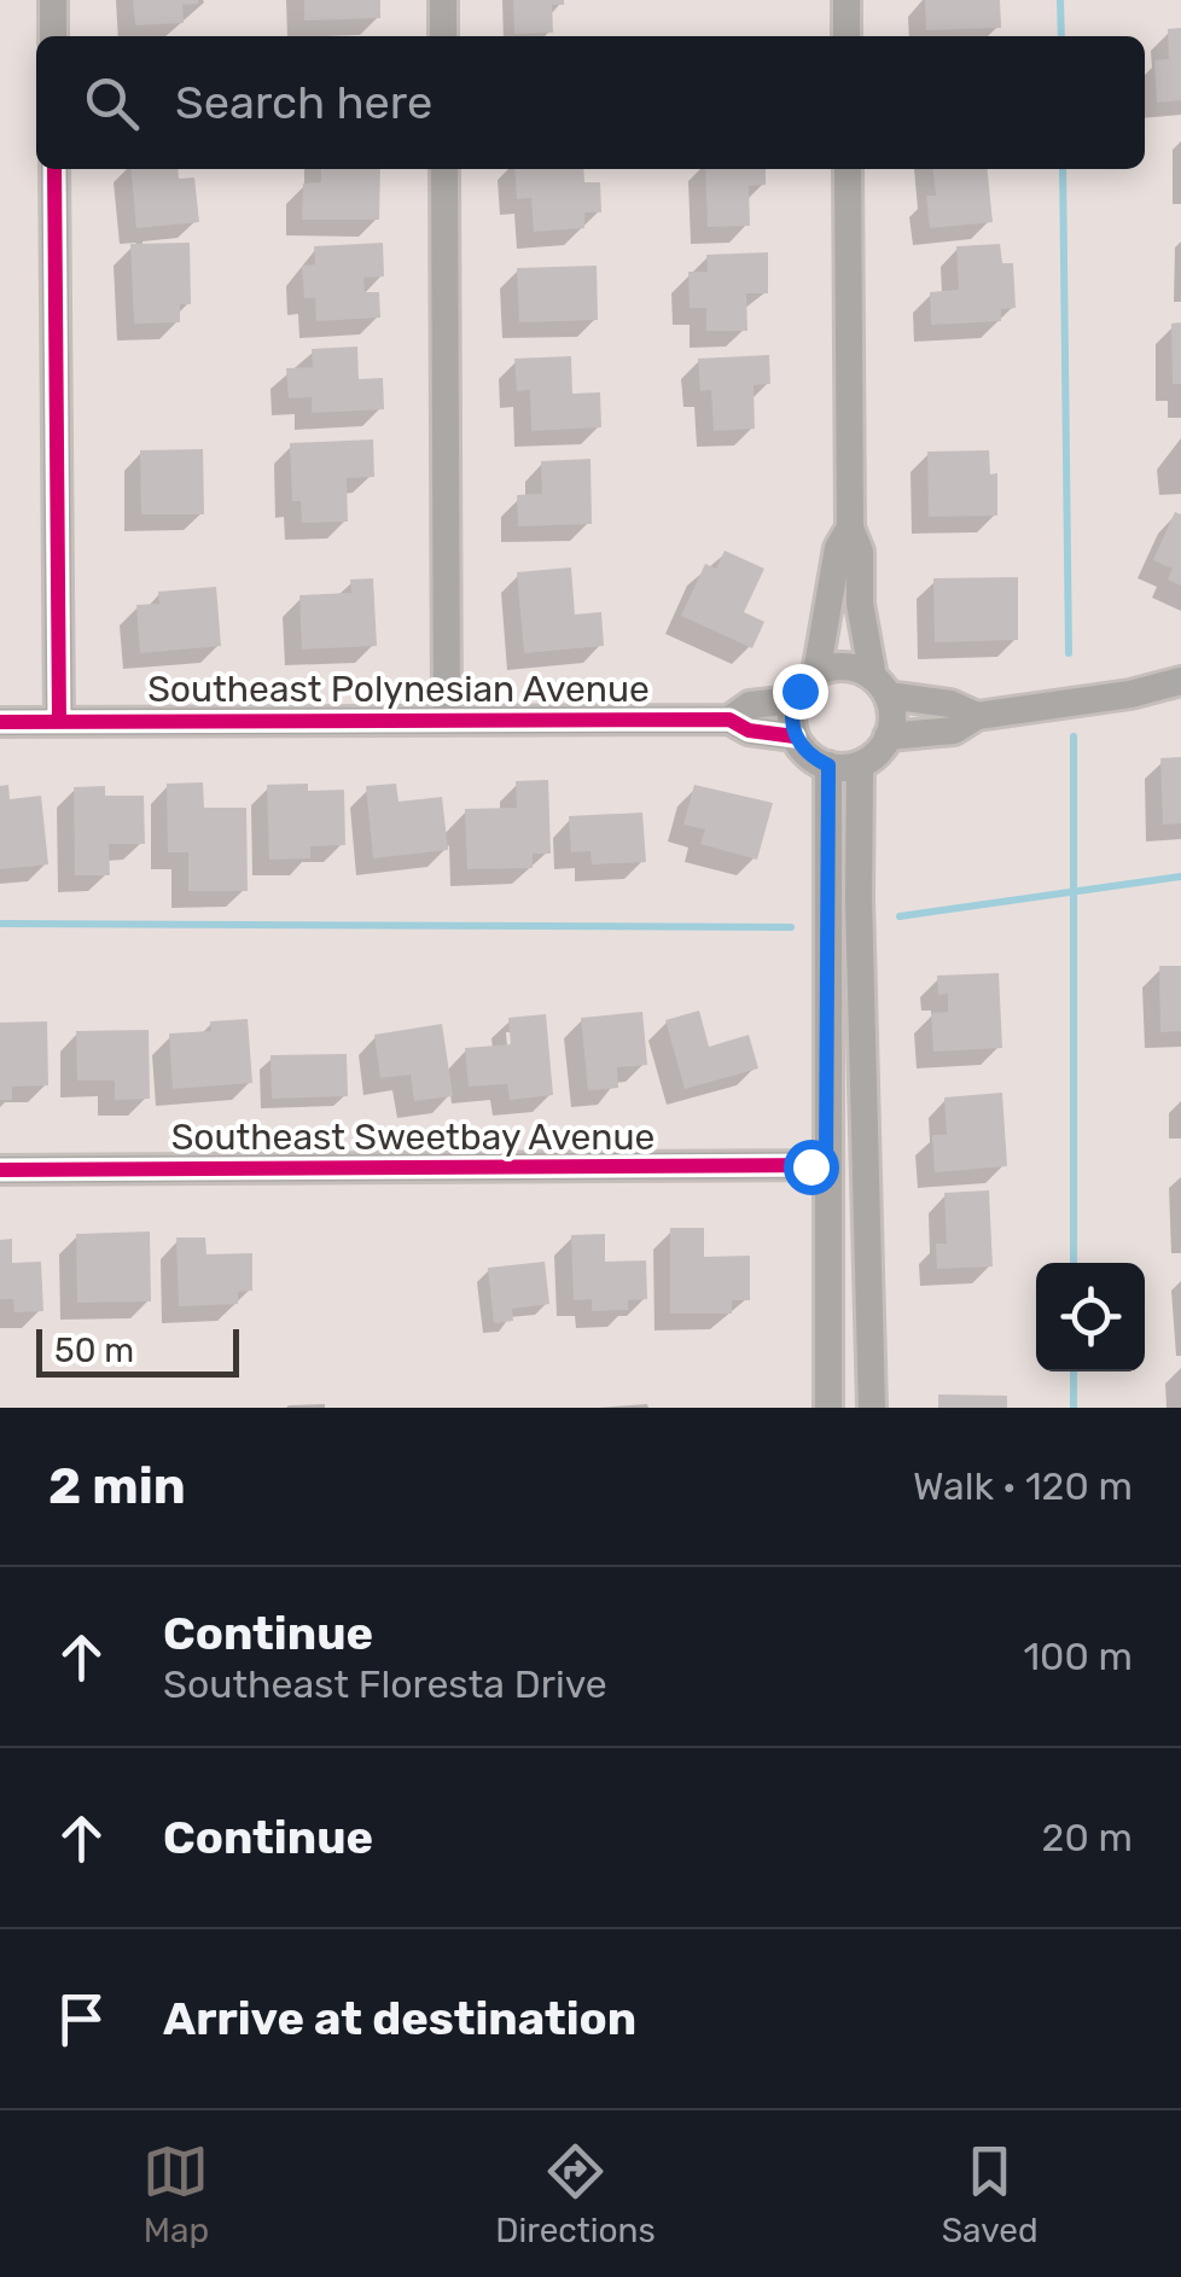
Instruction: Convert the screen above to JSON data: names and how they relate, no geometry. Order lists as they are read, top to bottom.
{
  "streets": {
    "street": ["Southeast Polynesian Avenue", "Southeast Sweetbay Avenue"]
  },
  "scale_bar": "50 m",
  "page": {
    "search": "Search here",
    "scale": "50 m",
    "heading": ["2 min", "Walk · 120 m"],
    "list": [
      ["Continue", "Southeast Floresta Drive", "100 m"],
      ["Continue", "20 m"],
      "Arrive at destination"
    ],
    "nav": ["Map", "Directions", "Saved"]
  }
}
